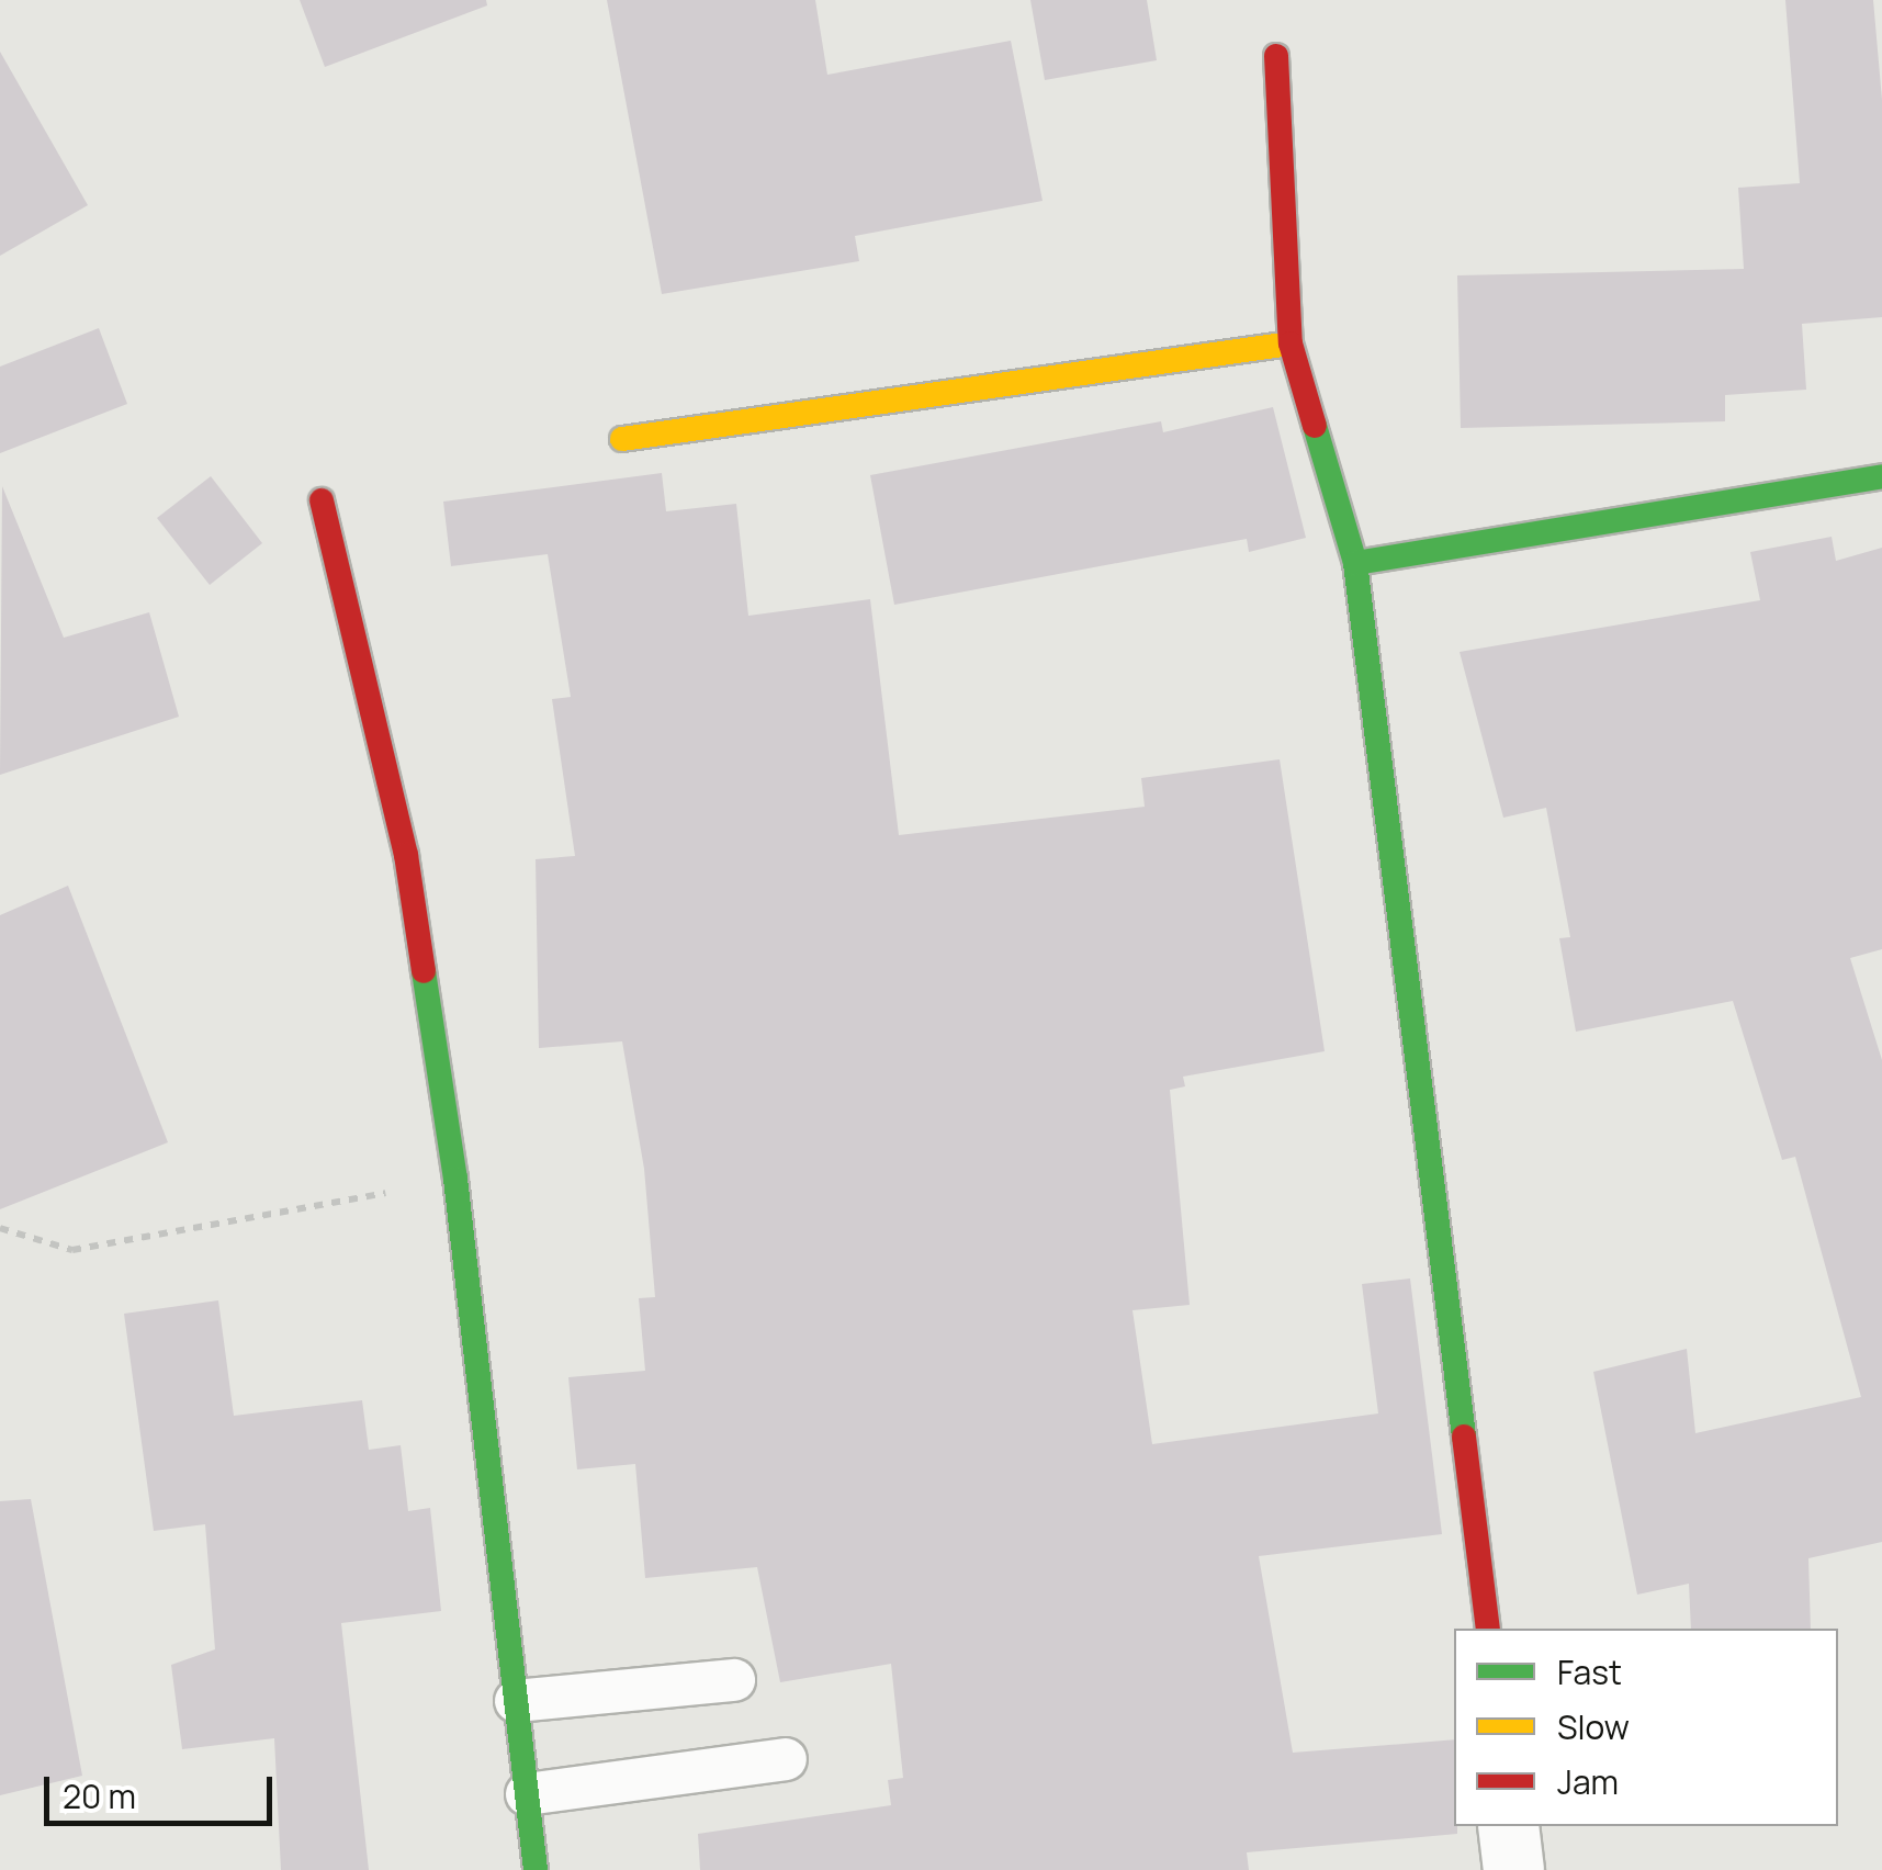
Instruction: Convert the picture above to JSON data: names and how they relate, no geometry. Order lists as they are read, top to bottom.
{
  "legend": ["Fast", "Slow", "Jam"],
  "scale_bar": "20 m"
}
